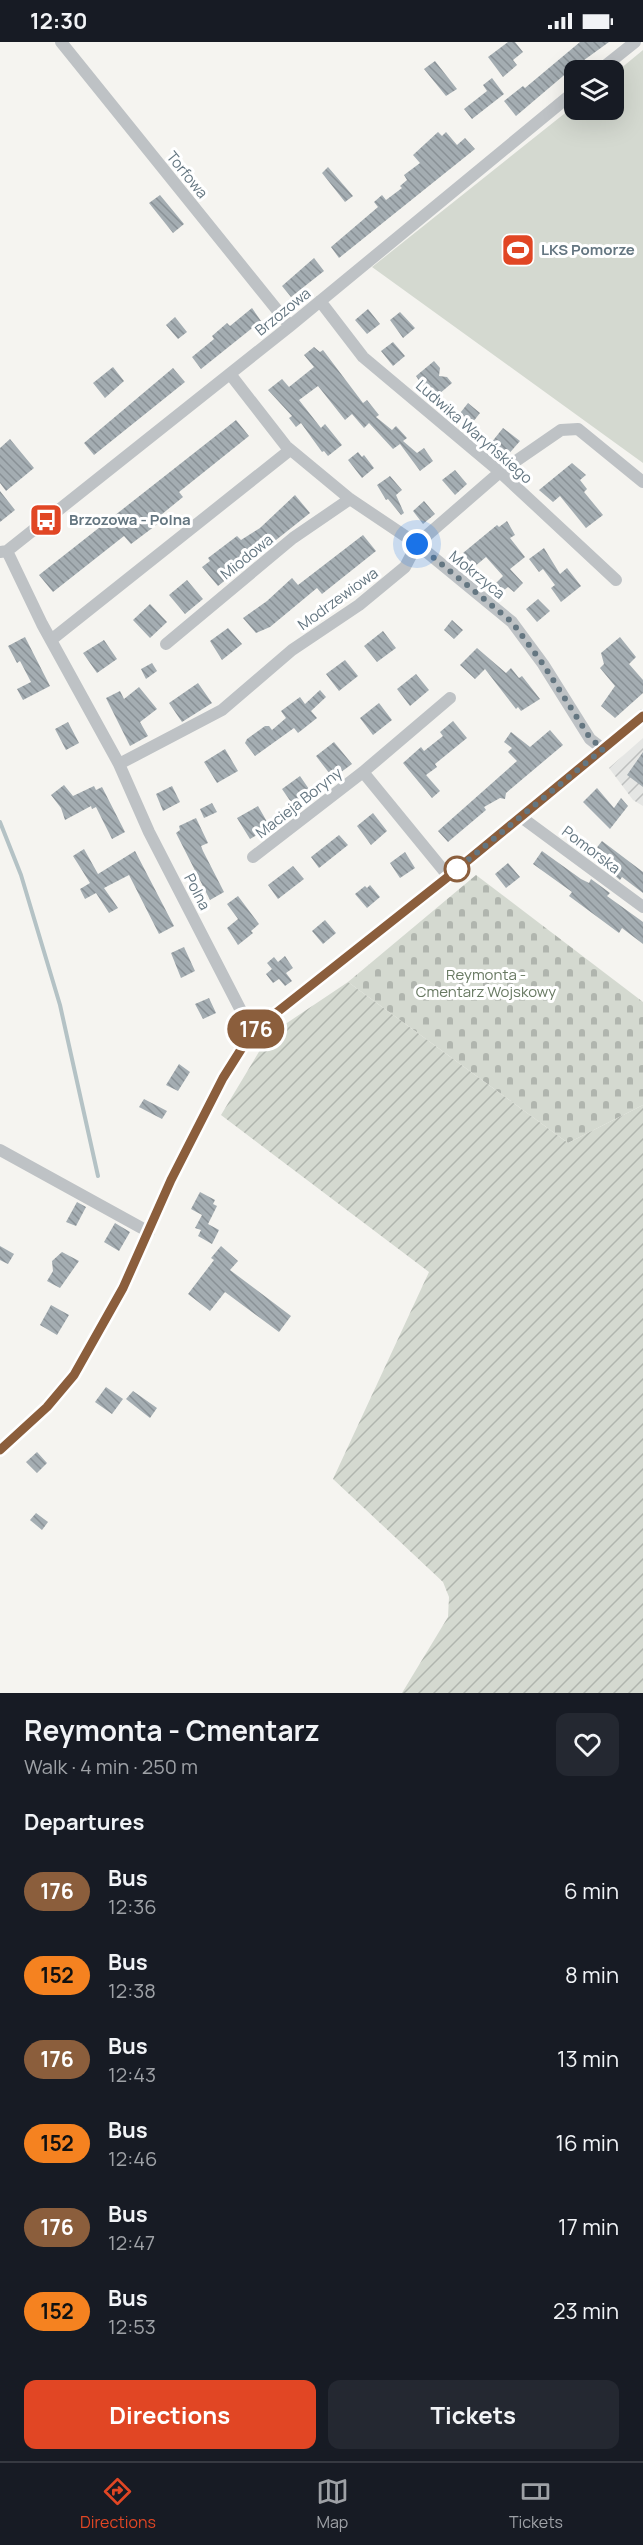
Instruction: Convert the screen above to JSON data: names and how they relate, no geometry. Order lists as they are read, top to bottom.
{
  "streets": {
    "street": [
      "Torfowa",
      "Brzozowa",
      "Ludwika Waryńskiego",
      "Miodowa",
      "Mokrzyca",
      "Modrzewiowa",
      "Macieja Boryny",
      "Pomorska",
      "Polna"
    ]
  },
  "crossings": [
    ["Torfowa", "Brzozowa"],
    ["Brzozowa", "Ludwika Waryńskiego"],
    ["Brzozowa", "Mokrzyca"],
    ["Brzozowa", "Modrzewiowa"],
    ["Brzozowa", "Polna"],
    ["Ludwika Waryńskiego", "Modrzewiowa"],
    ["Miodowa", "Mokrzyca"],
    ["Mokrzyca", "Modrzewiowa"],
    ["Modrzewiowa", "Polna"]
  ],
  "parks": ["Reymonta - Cmentarz Wojskowy"],
  "places": {
    "sports": ["LKS Pomorze"],
    "bus stop": ["Brzozowa - Polna"]
  },
  "lines": ["bus line 176"],
  "page": {
    "status": "12:30",
    "on_map": "176",
    "heading": [
      ["Reymonta - Cmentarz", "Walk · 4 min · 250 m"],
      "Departures"
    ],
    "list": [
      {
        "mark": "176",
        "name": "Bus",
        "note": "12:36",
        "value": "6 min"
      },
      {
        "mark": "152",
        "name": "Bus",
        "note": "12:38",
        "value": "8 min"
      },
      {
        "mark": "176",
        "name": "Bus",
        "note": "12:43",
        "value": "13 min"
      },
      {
        "mark": "152",
        "name": "Bus",
        "note": "12:46",
        "value": "16 min"
      },
      {
        "mark": "176",
        "name": "Bus",
        "note": "12:47",
        "value": "17 min"
      },
      {
        "mark": "152",
        "name": "Bus",
        "note": "12:53",
        "value": "23 min"
      }
    ],
    "buttons": ["Directions", "Tickets"],
    "tabs": ["Directions", "Map", "Tickets"]
  }
}
